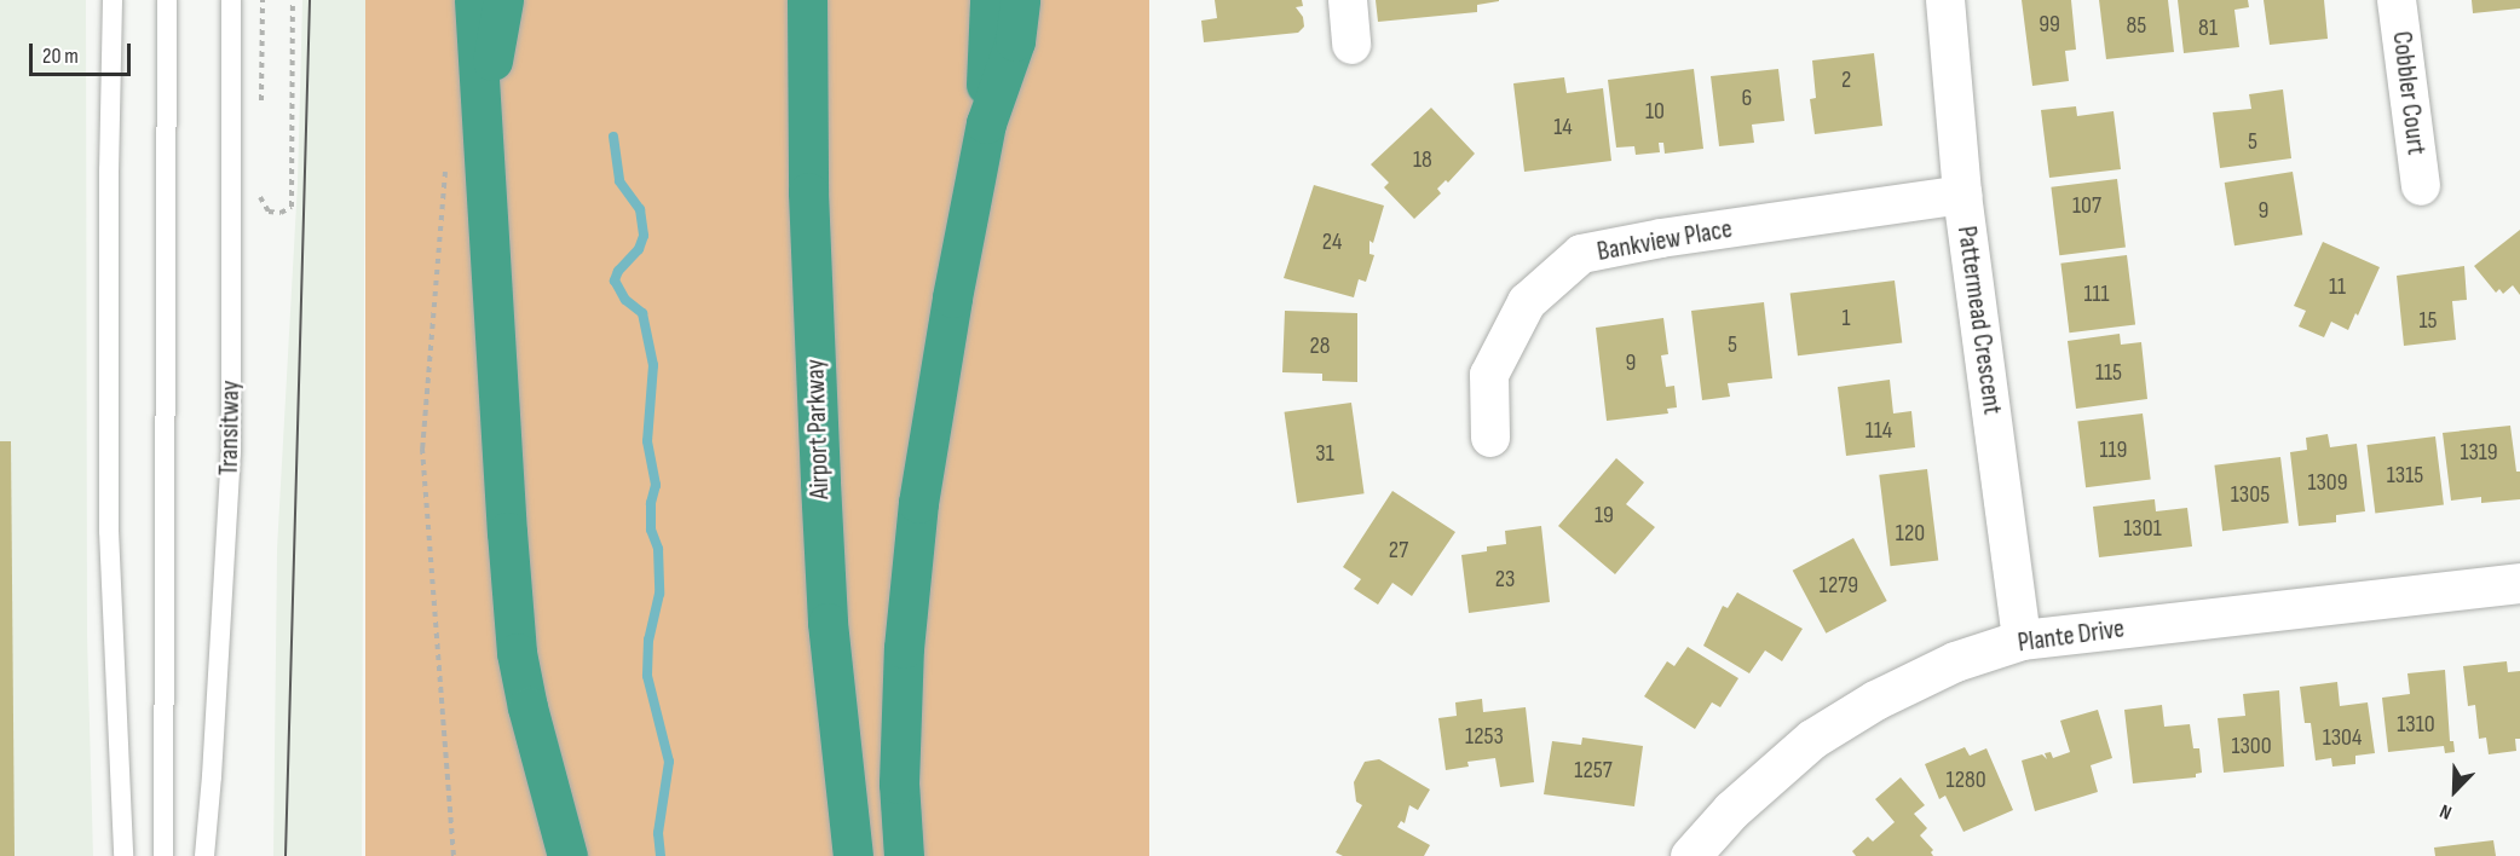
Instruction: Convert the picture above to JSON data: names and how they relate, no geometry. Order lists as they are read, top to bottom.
{
  "streets": {
    "highway": ["Airport Parkway"],
    "street": [
      "Cobbler Court",
      "Bankview Place",
      "Pattermead Crescent",
      "Plante Drive"
    ],
    "lane": ["Transitway"]
  },
  "crossings": [
    ["Bankview Place", "Pattermead Crescent"],
    ["Pattermead Crescent", "Plante Drive"]
  ],
  "house_numbers": [
    "99",
    "85",
    "81",
    "2",
    "6",
    "10",
    "14",
    "5",
    "18",
    "107",
    "9",
    "24",
    "11",
    "111",
    "1",
    "15",
    "5",
    "28",
    "9",
    "115",
    "114",
    "119",
    "1319",
    "31",
    "1315",
    "1309",
    "1305",
    "19",
    "1301",
    "120",
    "27",
    "23",
    "1279",
    "1310",
    "1253",
    "1304",
    "1300",
    "1257",
    "1280"
  ],
  "scale_bar": "20 m",
  "north": "bottom left"
}
